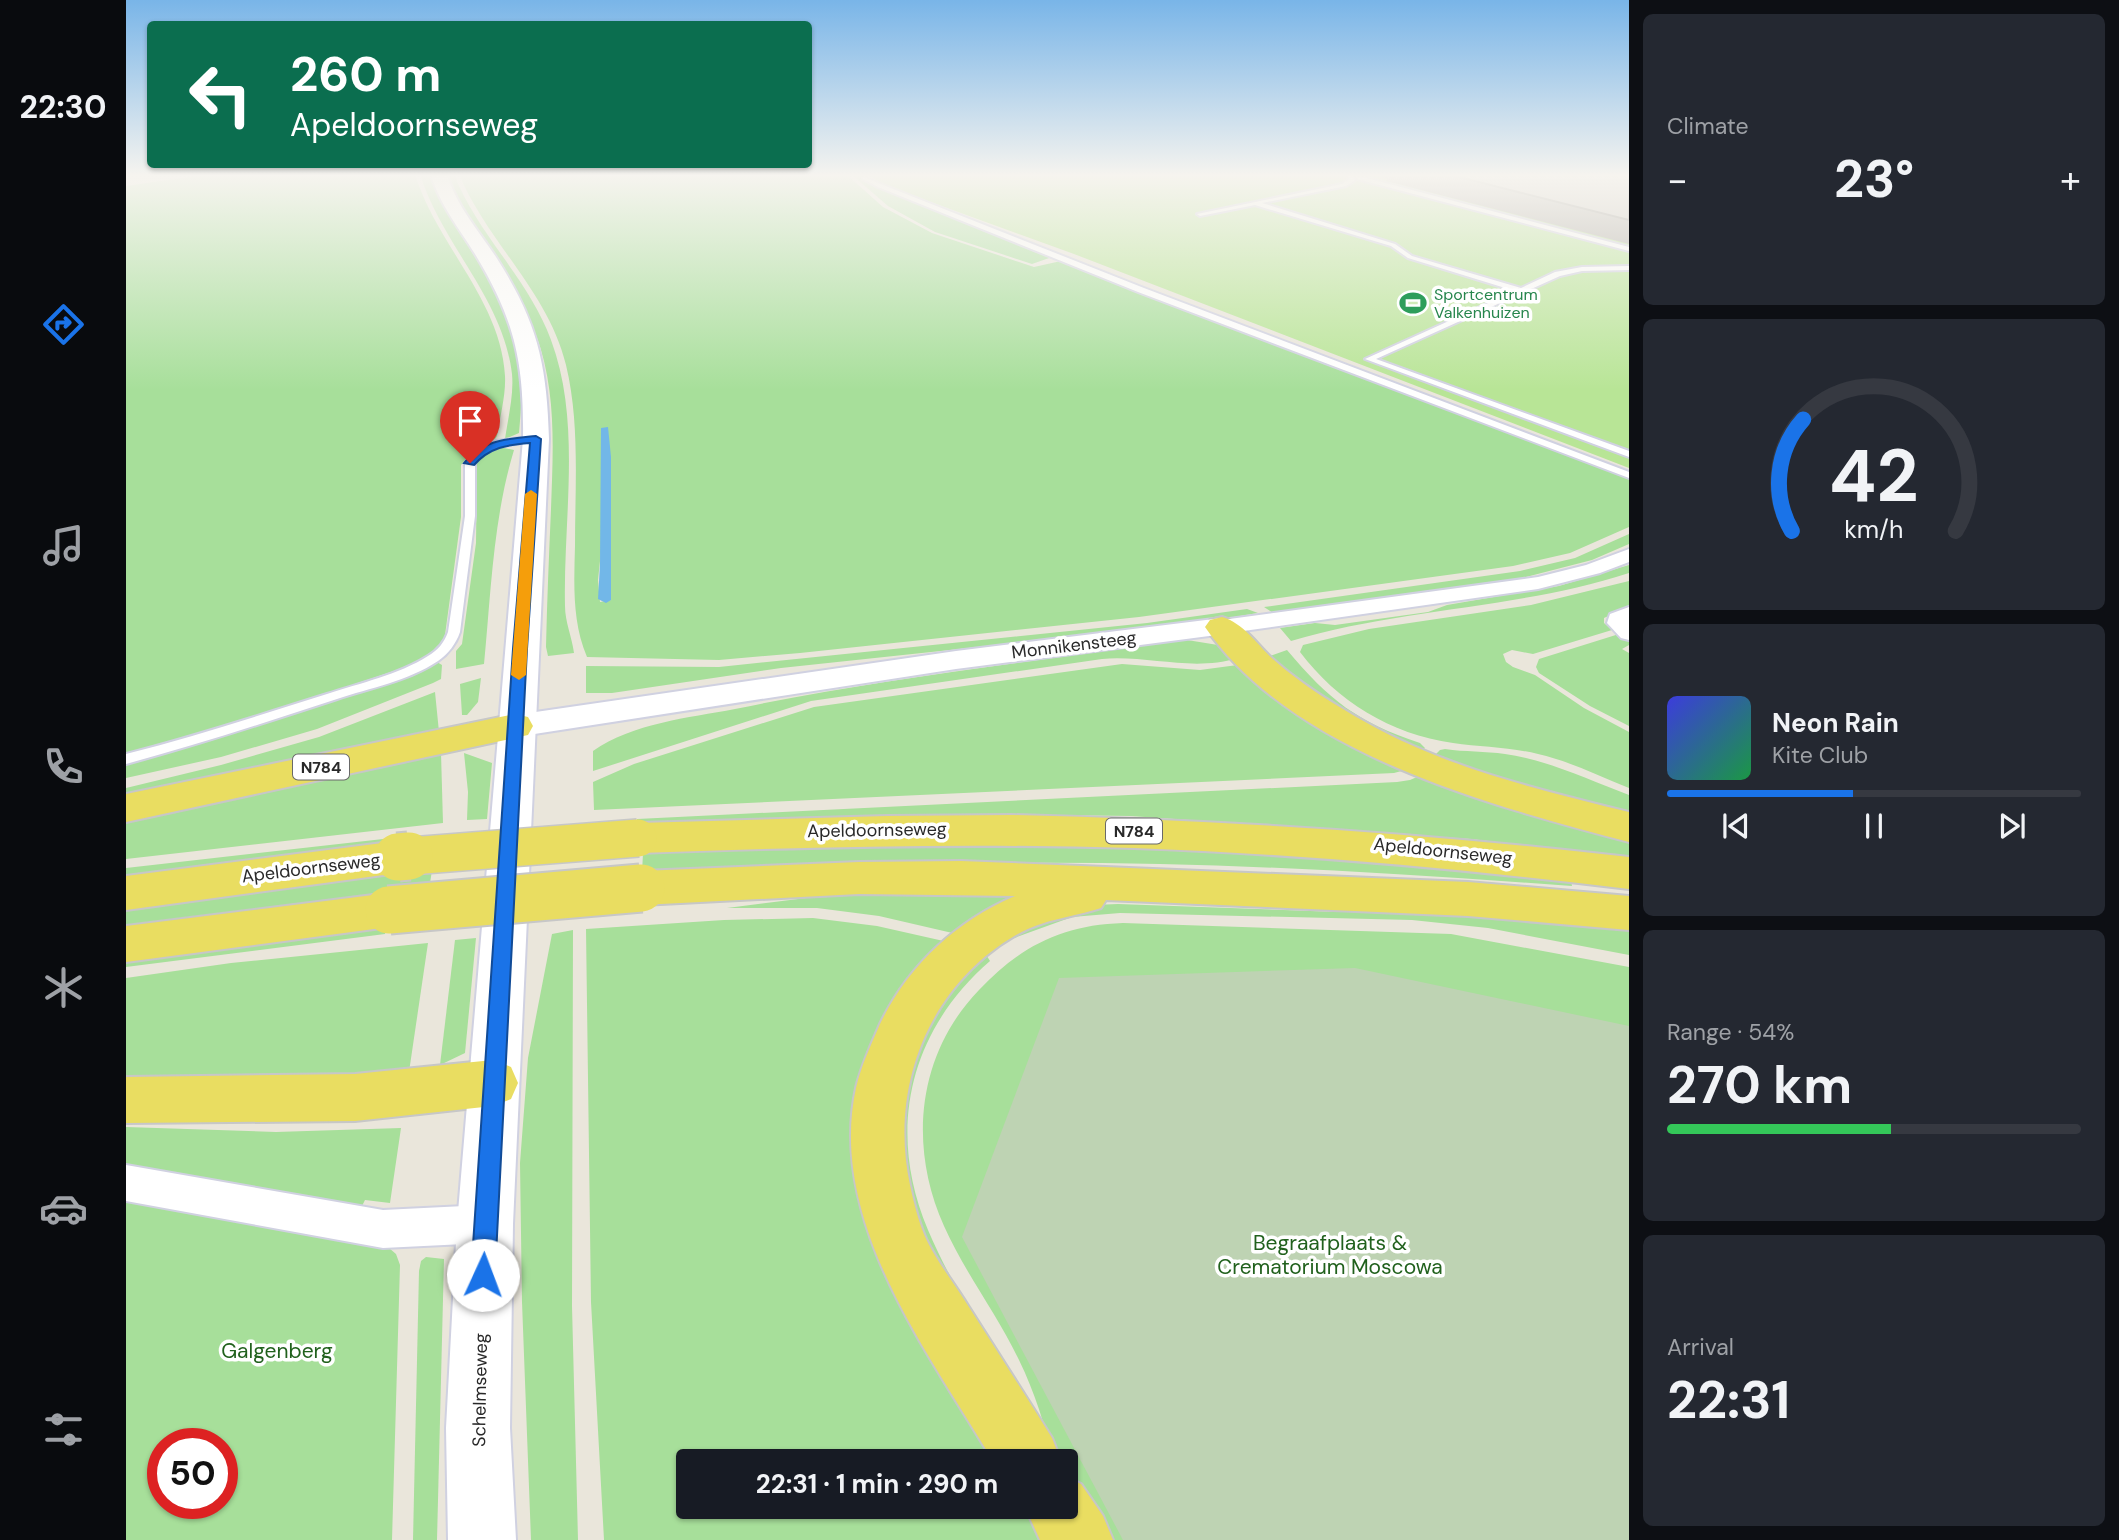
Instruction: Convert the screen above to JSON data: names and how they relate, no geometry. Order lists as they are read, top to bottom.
{
  "streets": {
    "main road": ["N784", "Apeldoornseweg", "Schelmseweg"],
    "street": ["Monnikensteeg"]
  },
  "crossings": [
    ["Monnikensteeg", "N784"],
    ["Monnikensteeg", "Schelmseweg"],
    ["N784", "Schelmseweg"]
  ],
  "parks": ["Begraafplaats & Crematorium Moscowa", "Galgenberg"],
  "places": {
    "sports": ["Sportcentrum Valkenhuizen"]
  },
  "page": {
    "tabs": "22:30",
    "tile": [
      "Climate",
      ["Range · 54%", "270 km"],
      ["Arrival", "22:31"]
    ],
    "turn": ["260 m", "Apeldoornseweg"],
    "heat": ["−", "23°", "+"],
    "song": ["Neon Rain", "Kite Club"],
    "limit": "50",
    "trip": "22:31 · 1 min · 290 m",
    "gauge": ["42", "km/h"]
  }
}
